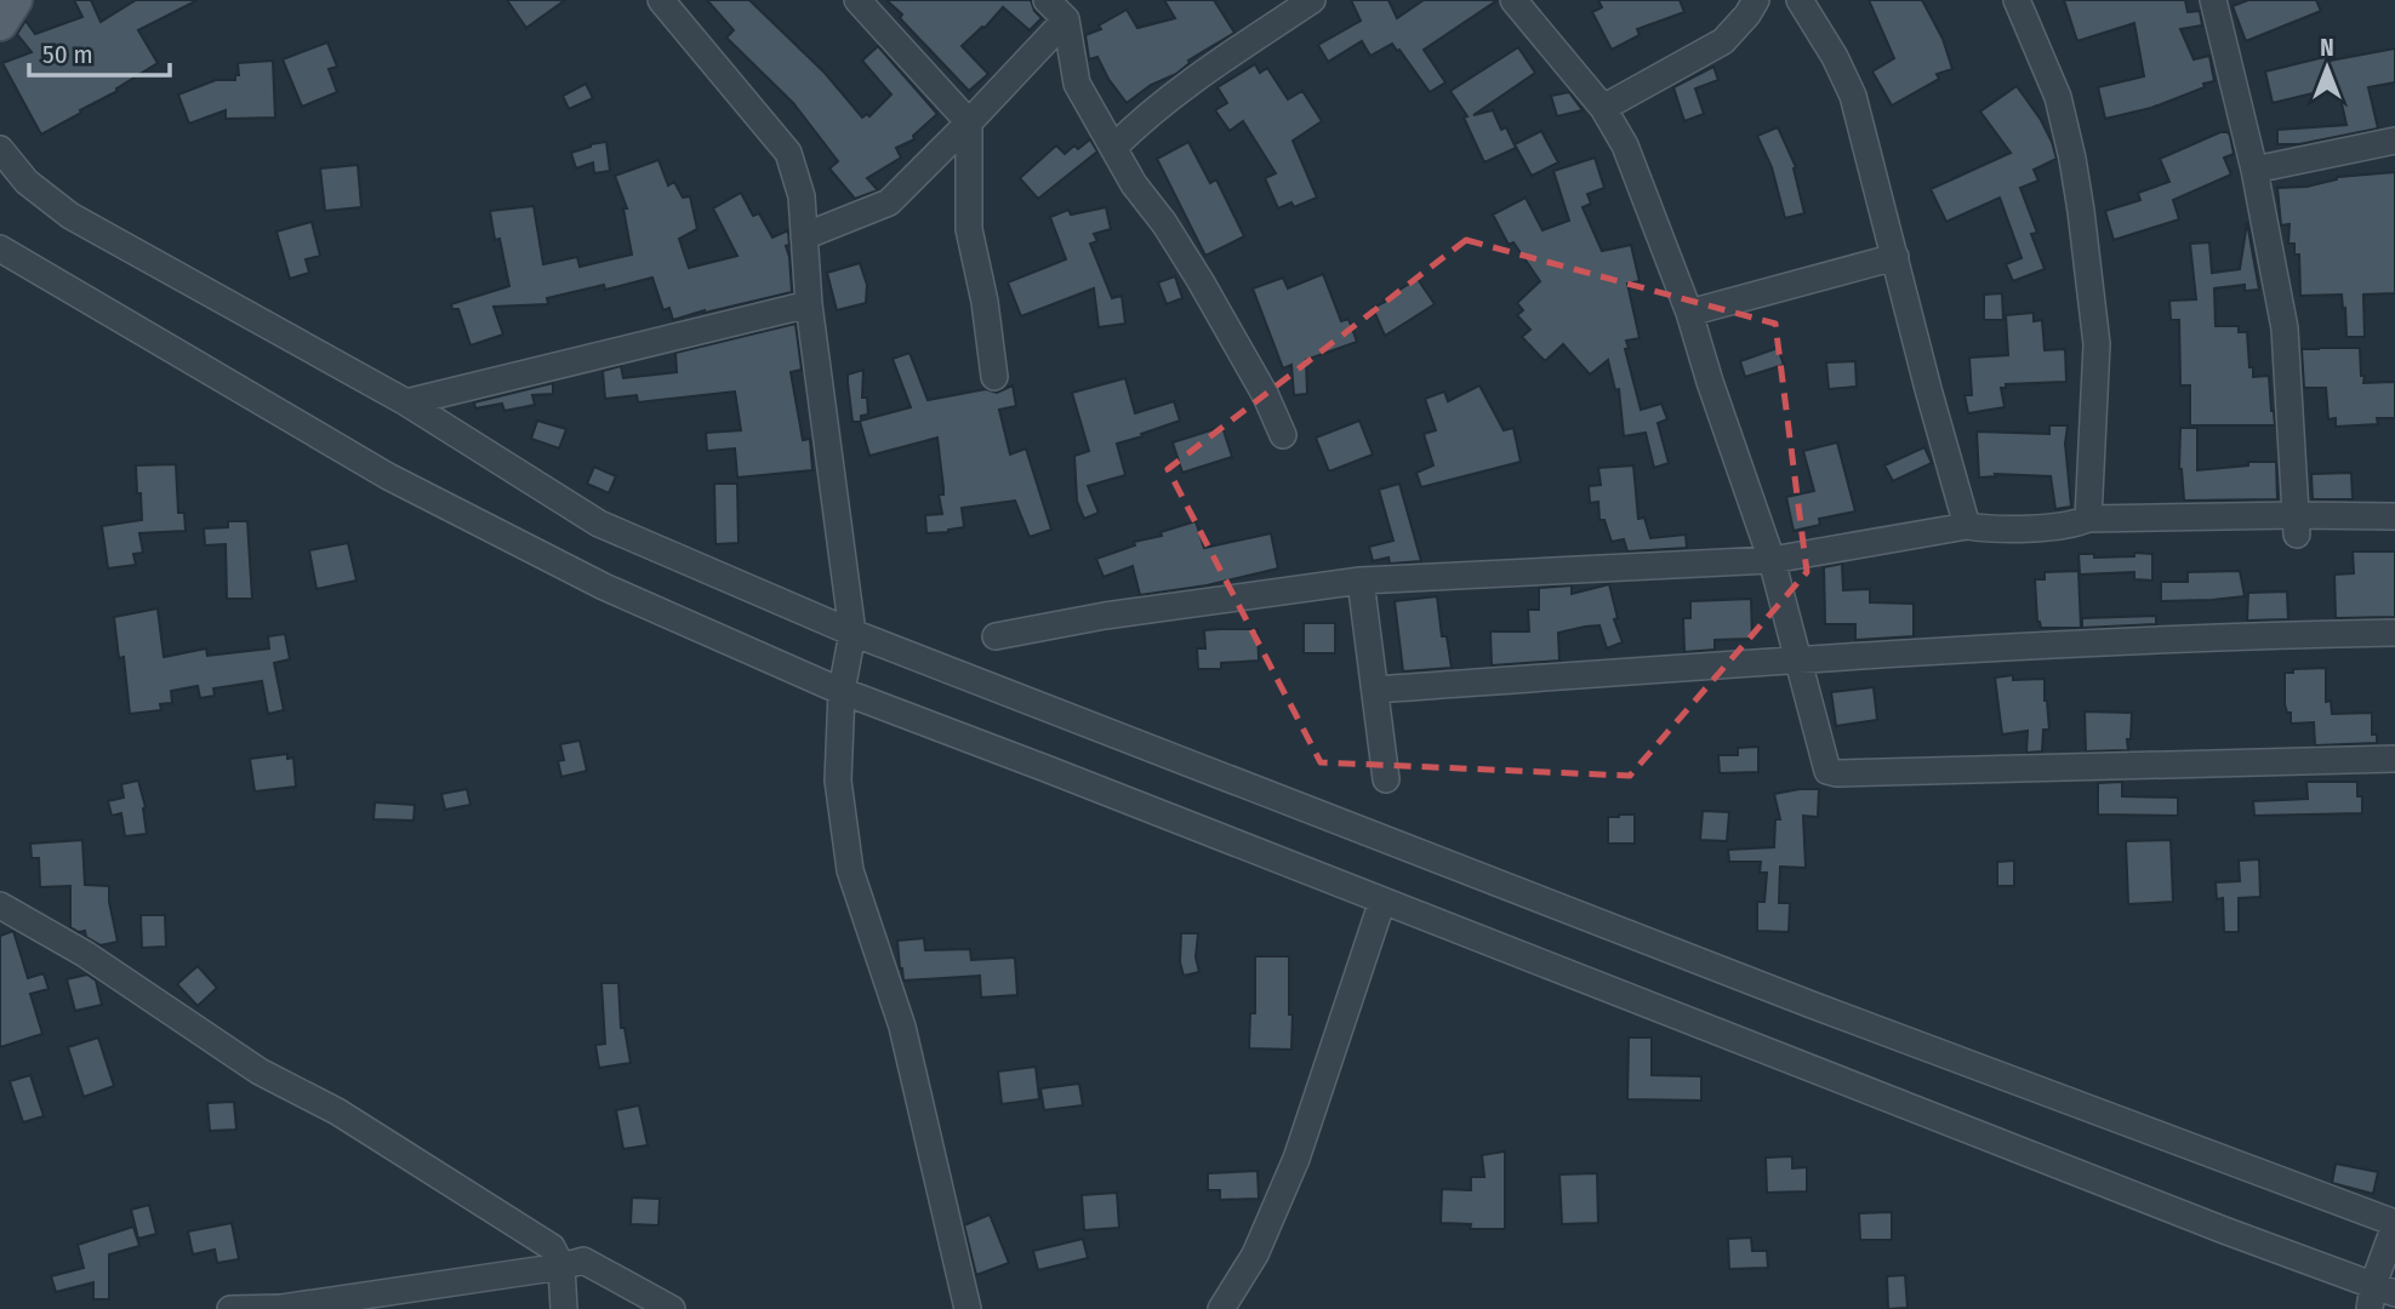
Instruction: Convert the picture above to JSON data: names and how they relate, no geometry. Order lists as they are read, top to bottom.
{
  "scale_bar": "50 m",
  "north": "top"
}
